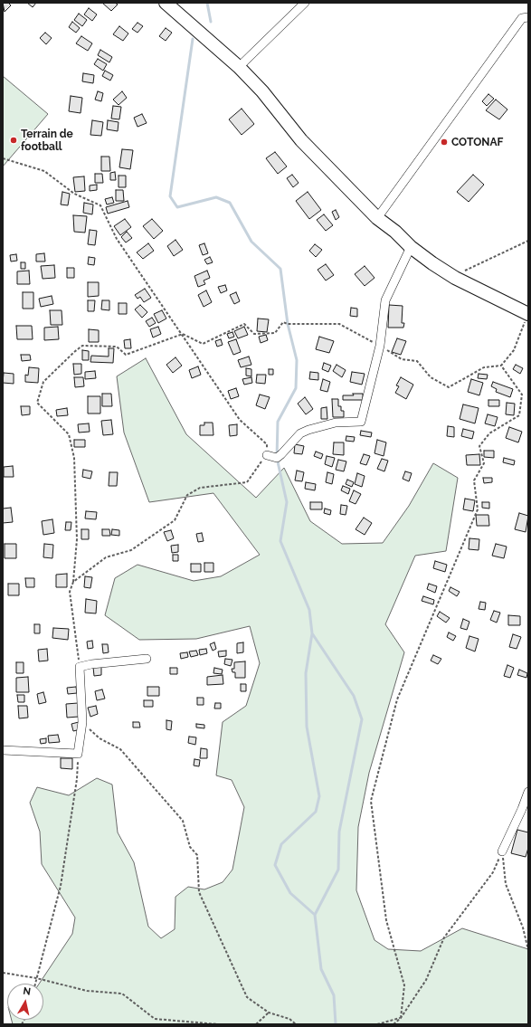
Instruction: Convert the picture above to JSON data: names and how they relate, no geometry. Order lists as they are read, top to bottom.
{
  "places": ["Terrain de football", "COTONAF"],
  "north": "top"
}
